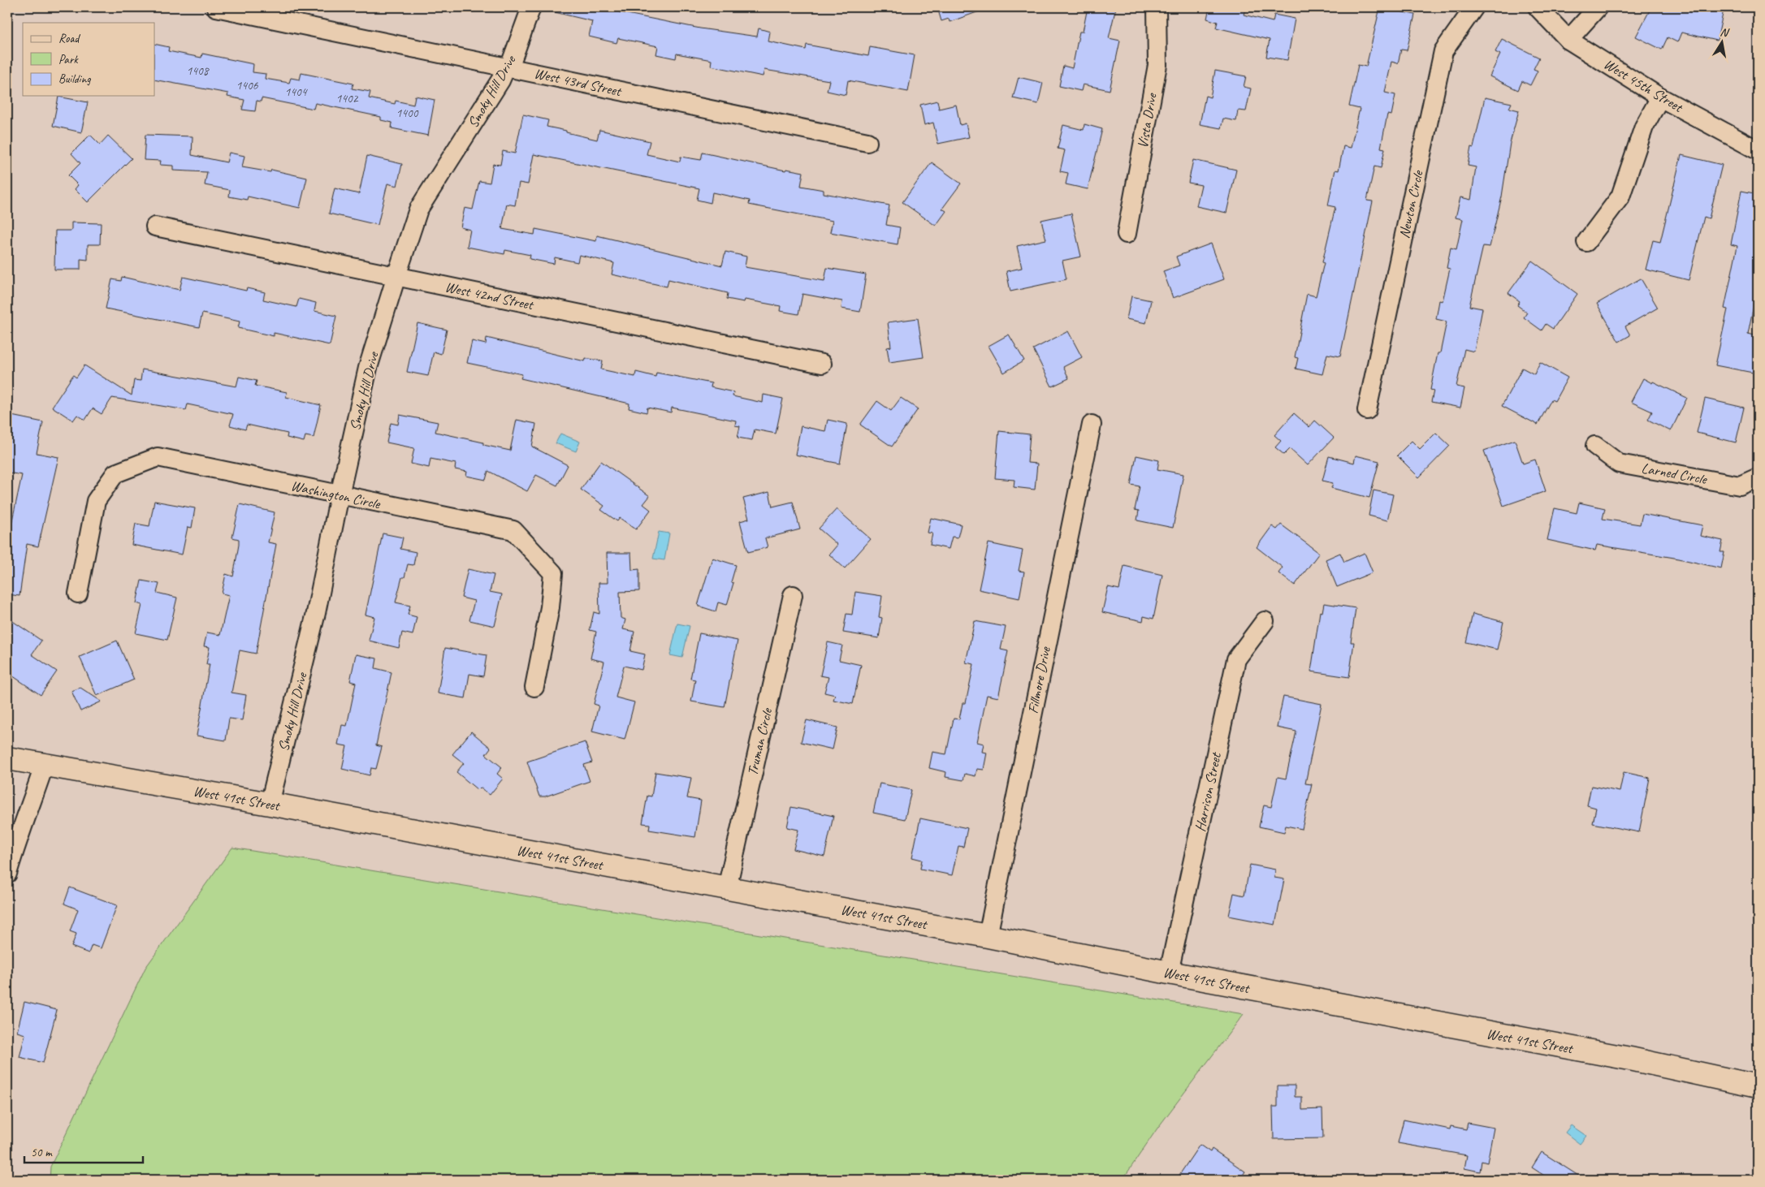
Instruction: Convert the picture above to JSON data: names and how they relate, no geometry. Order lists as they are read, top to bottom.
{
  "streets": {
    "street": [
      "West 43rd Street",
      "West 45th Street",
      "Smoky Hill Drive",
      "Vista Drive",
      "Newton Circle",
      "West 42nd Street",
      "Larned Circle",
      "Washington Circle",
      "Fillmore Drive",
      "Truman Circle",
      "Harrison Street",
      "West 41st Street"
    ]
  },
  "crossings": [
    ["West 43rd Street", "Smoky Hill Drive"],
    ["Smoky Hill Drive", "West 42nd Street"],
    ["Smoky Hill Drive", "Washington Circle"],
    ["Smoky Hill Drive", "West 41st Street"],
    ["Fillmore Drive", "West 41st Street"],
    ["Truman Circle", "West 41st Street"],
    ["Harrison Street", "West 41st Street"]
  ],
  "house_numbers": [
    "1408",
    "1406",
    "1404",
    "1402",
    "1400"
  ],
  "legend": ["Road", "Park", "Building"],
  "scale_bar": "50 m",
  "north": "top"
}
